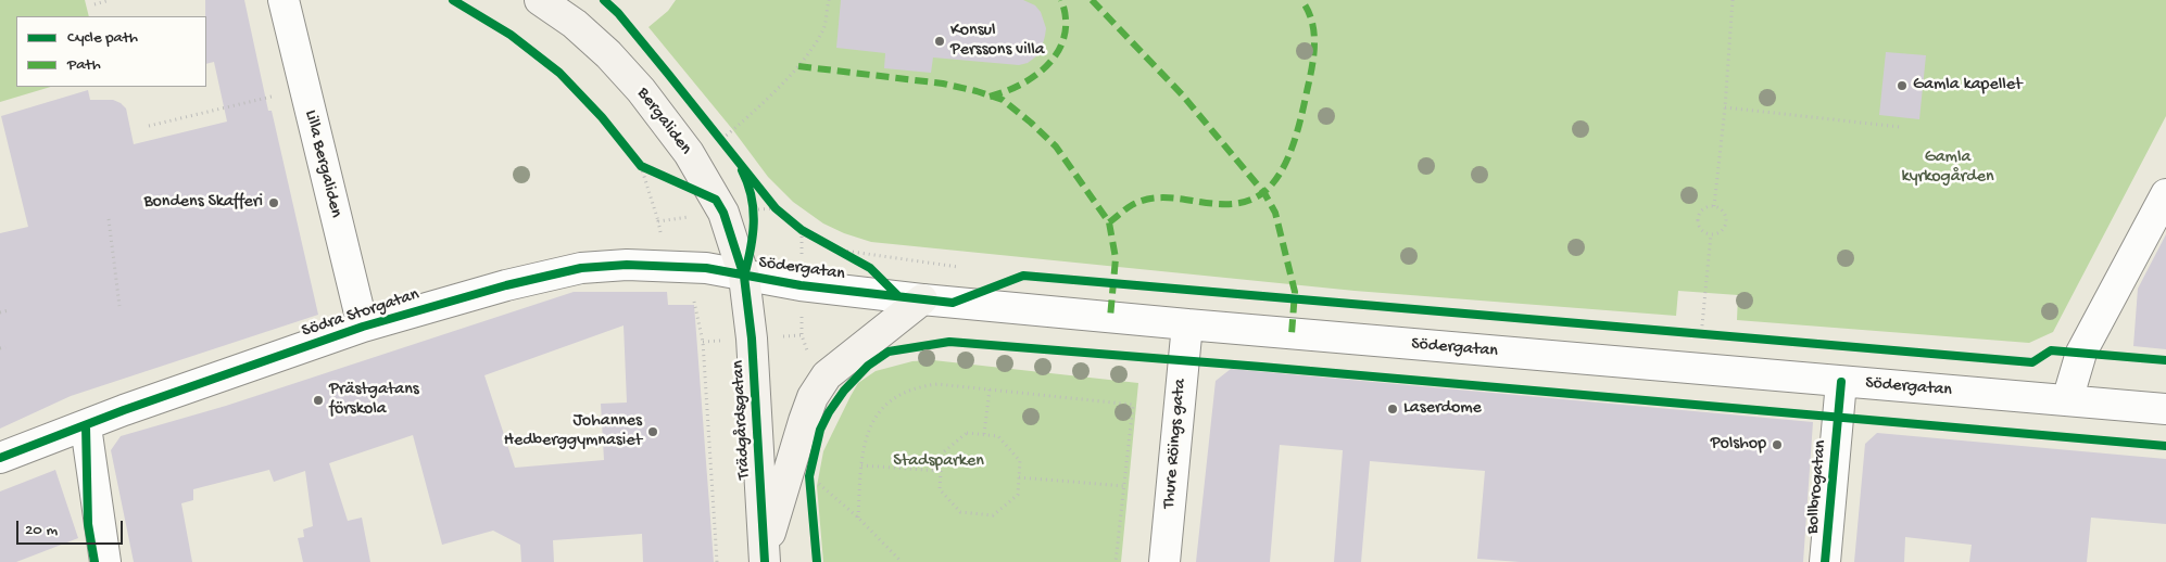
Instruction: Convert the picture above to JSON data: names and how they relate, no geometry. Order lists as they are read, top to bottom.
{
  "streets": {
    "street": [
      "Bergaliden",
      "Lilla Bergaliden",
      "Södergatan",
      "Södra Storgatan",
      "Trädgårdsgatan",
      "Thure Röings gata",
      "Bollbrogatan"
    ]
  },
  "crossings": [
    ["Bergaliden", "Södergatan"],
    ["Bergaliden", "Södra Storgatan"],
    ["Bergaliden", "Trädgårdsgatan"],
    ["Lilla Bergaliden", "Södra Storgatan"],
    ["Södergatan", "Södra Storgatan"],
    ["Södergatan", "Trädgårdsgatan"],
    ["Södergatan", "Thure Röings gata"],
    ["Södergatan", "Bollbrogatan"],
    ["Södra Storgatan", "Trädgårdsgatan"]
  ],
  "parks": ["Gamla kyrkogården", "Stadsparken"],
  "places": [
    "Konsul Perssons villa",
    "Gamla kapellet",
    "Bondens Skafferi",
    "Prästgatans förskola",
    "Laserdome",
    "Johannes Hedberggymnasiet",
    "Polshop"
  ],
  "legend": ["Cycle path", "Path"],
  "scale_bar": "20 m"
}
